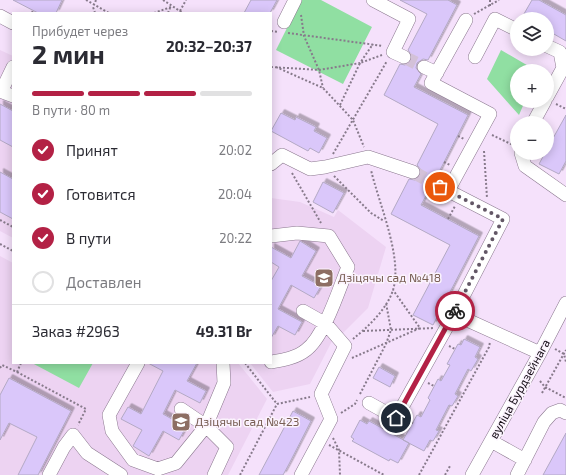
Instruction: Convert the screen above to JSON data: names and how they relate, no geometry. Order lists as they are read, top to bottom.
{
  "streets": {
    "street": ["вуліца Бурдзейнага"]
  },
  "places": {
    "school or university": ["Дзіцячы сад №418", "Дзіцячы сад №423"]
  },
  "page": {
    "map_buttons": ["+", "−"],
    "heading": ["2 мин", "Прибудет через", "20:32–20:37"],
    "panel": ["Заказ #2963", "49.31 Br"],
    "bar": "В пути · 80 m",
    "list": [
      ["Принят", "20:02"],
      ["Готовится", "20:04"],
      ["В пути", "20:22"],
      "Доставлен"
    ]
  }
}
